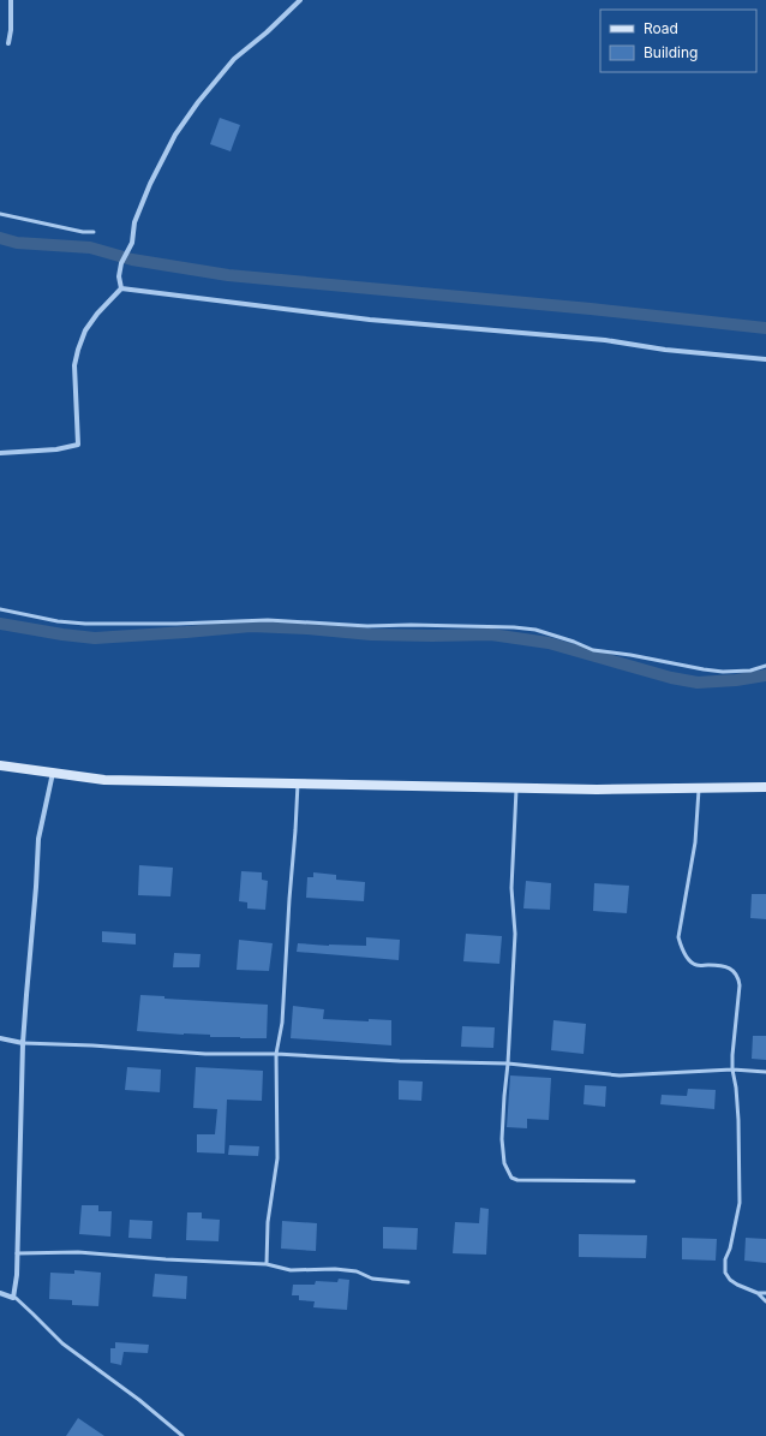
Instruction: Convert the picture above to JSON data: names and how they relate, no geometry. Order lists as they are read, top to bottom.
{
  "legend": ["Road", "Building"]
}
